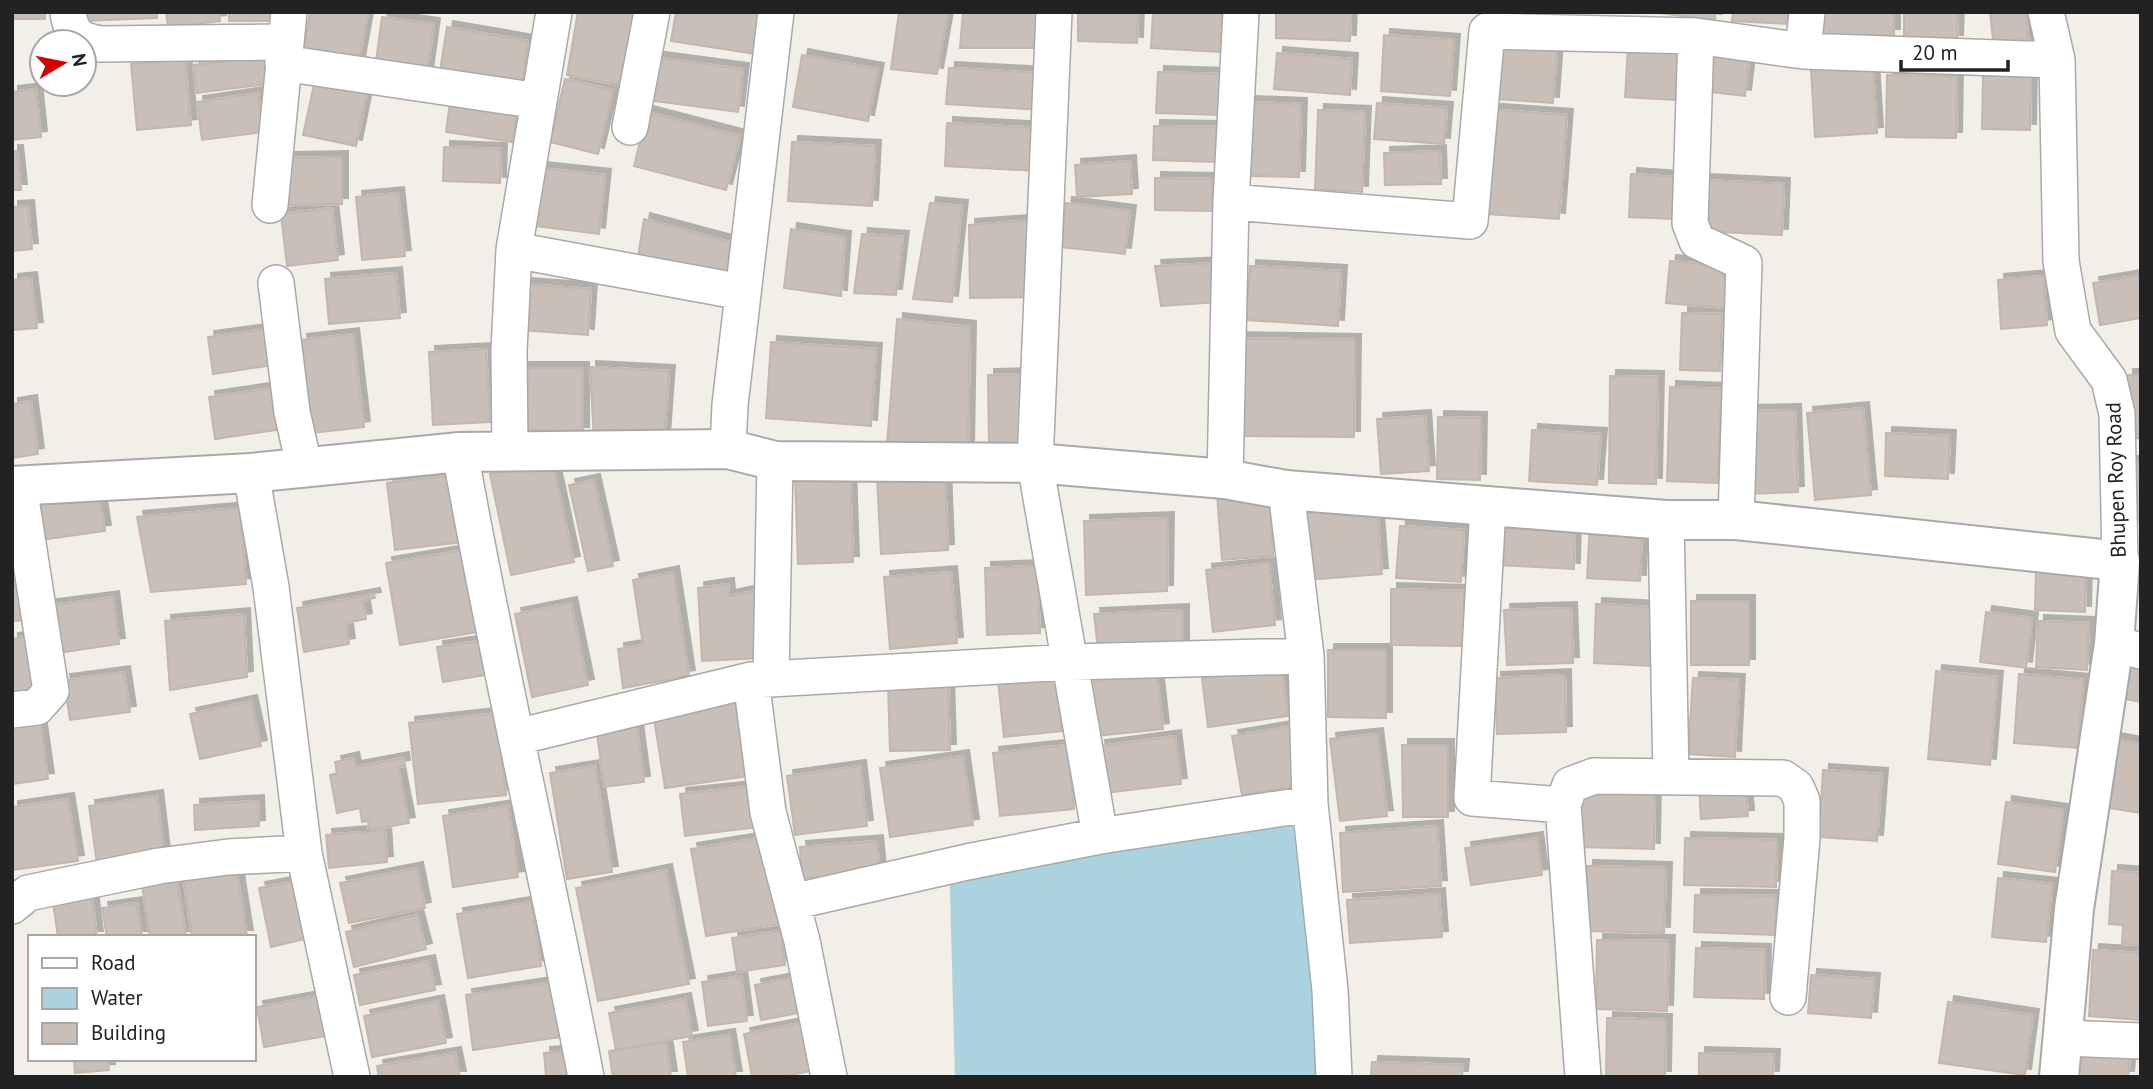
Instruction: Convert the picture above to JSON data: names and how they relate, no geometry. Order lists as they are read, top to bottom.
{
  "streets": {
    "street": ["Bhupen Roy Road"]
  },
  "legend": ["Road", "Water", "Building"],
  "scale_bar": "20 m",
  "north": "right"
}
